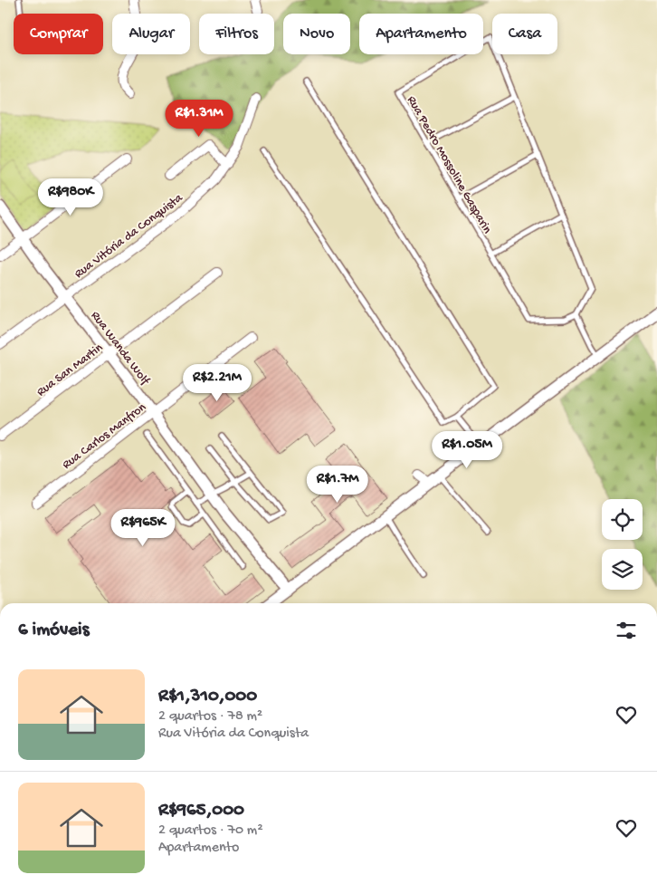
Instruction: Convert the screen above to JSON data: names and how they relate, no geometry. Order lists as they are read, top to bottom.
{
  "streets": {
    "street": [
      "Rua Vitória da Conquista",
      "Rua Wanda Wolf",
      "Rua San Martin",
      "Rua Carlos Manfron"
    ],
    "lane": ["Rua Pedro Mossoline Gasparin"]
  },
  "crossings": [
    ["Rua Vitória da Conquista", "Rua Wanda Wolf"],
    ["Rua Wanda Wolf", "Rua San Martin"],
    ["Rua Wanda Wolf", "Rua Carlos Manfron"]
  ],
  "page": {
    "chip": [
      "Comprar",
      "Alugar",
      "Filtros",
      "Novo",
      "Apartamento",
      "Casa"
    ],
    "price": [
      "R$1.31M",
      "R$980K",
      "R$2.21M",
      "R$1.05M",
      "R$1.7M",
      "R$965K"
    ],
    "heading": "6 imóveis",
    "list": [
      {
        "name": "R$1,310,000",
        "note": "2 quartos · 78 m² · Rua Vitória da Conquista"
      },
      {
        "name": "R$965,000",
        "note": "2 quartos · 70 m² · Apartamento"
      }
    ]
  }
}
